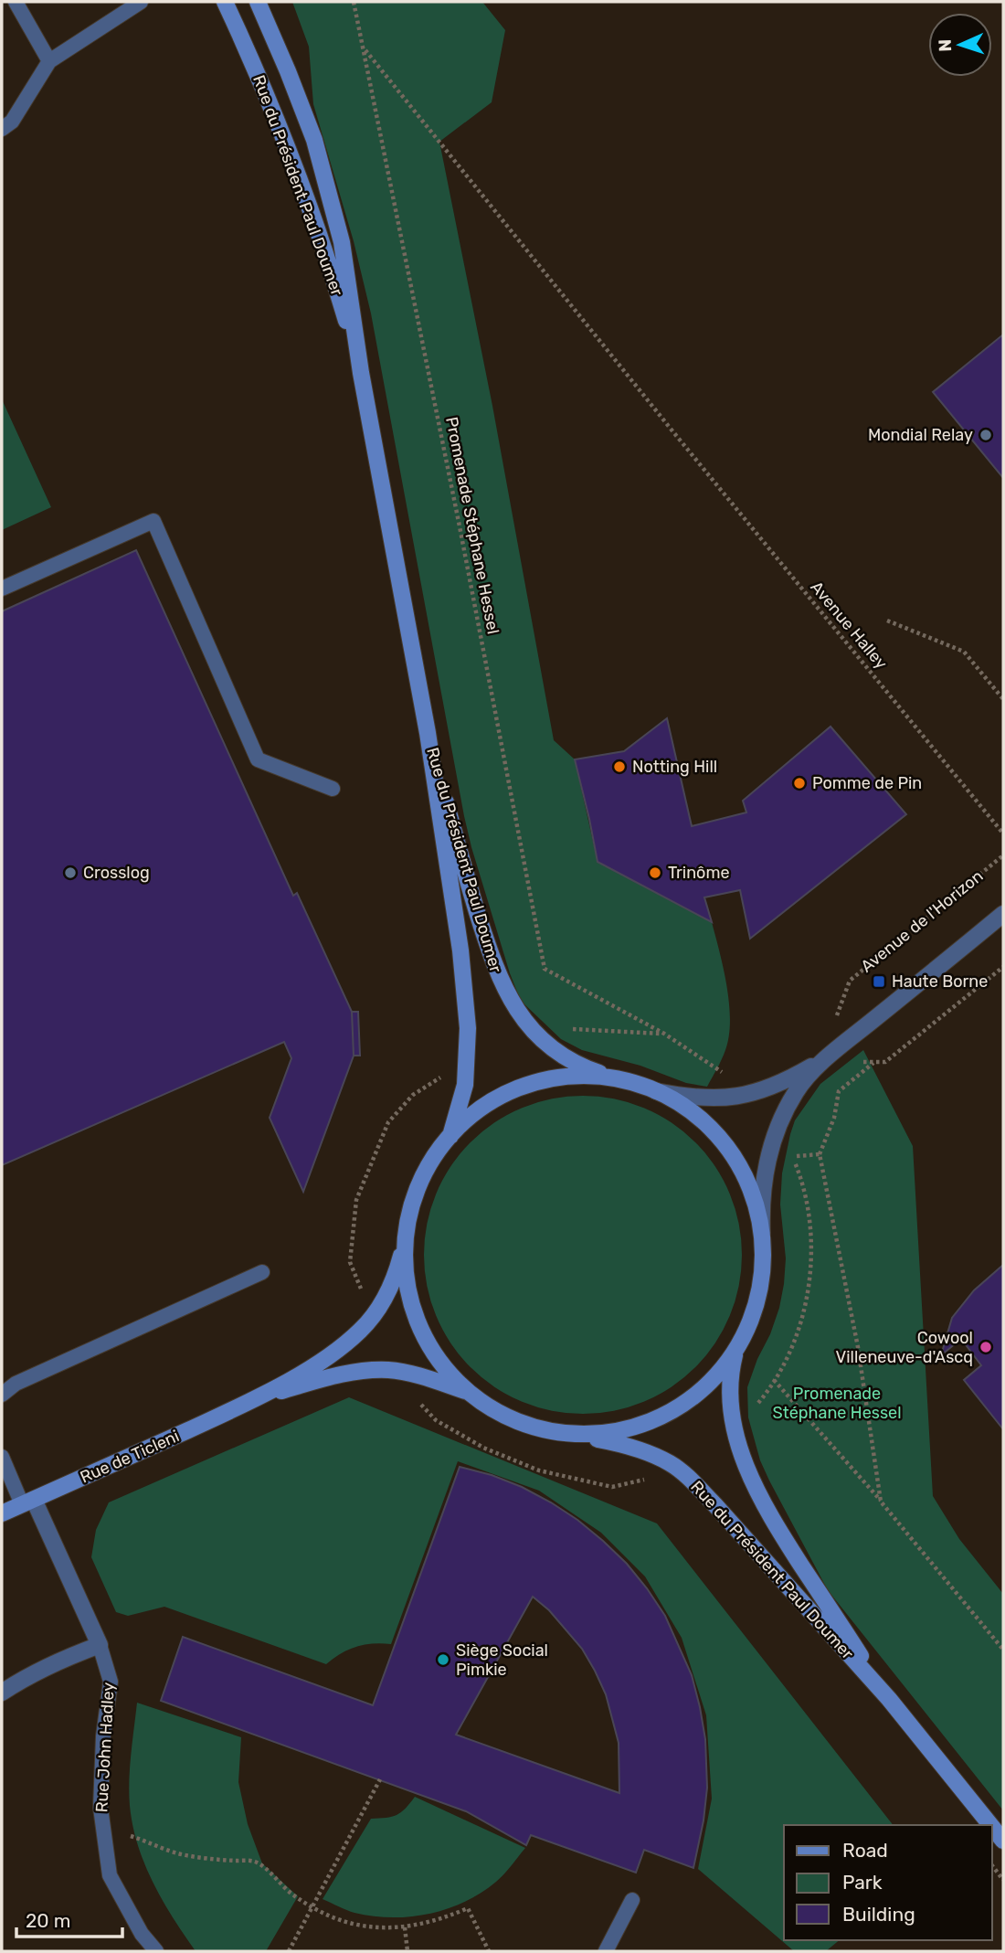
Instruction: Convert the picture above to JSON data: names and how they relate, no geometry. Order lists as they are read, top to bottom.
{
  "streets": {
    "main road": ["Rue du Président Paul Doumer", "Rue de Ticleni"],
    "street": ["Rue John Hadley"],
    "path": ["Promenade Stéphane Hessel", "Avenue Halley", "Avenue de l'Horizon"]
  },
  "crossings": [
    ["Promenade Stéphane Hessel", "Avenue Halley"],
    ["Rue de Ticleni", "Rue John Hadley"]
  ],
  "parks": ["Promenade Stéphane Hessel"],
  "places": {
    "other": [
      "Mondial Relay",
      "Notting Hill",
      "Pomme de Pin",
      "Crosslog",
      "Trinôme",
      "Cowool Villeneuve-d'Ascq",
      "Siège Social Pimkie"
    ],
    "transit": ["Haute Borne"]
  },
  "legend": ["Road", "Park", "Building"],
  "scale_bar": "20 m",
  "north": "left"
}
